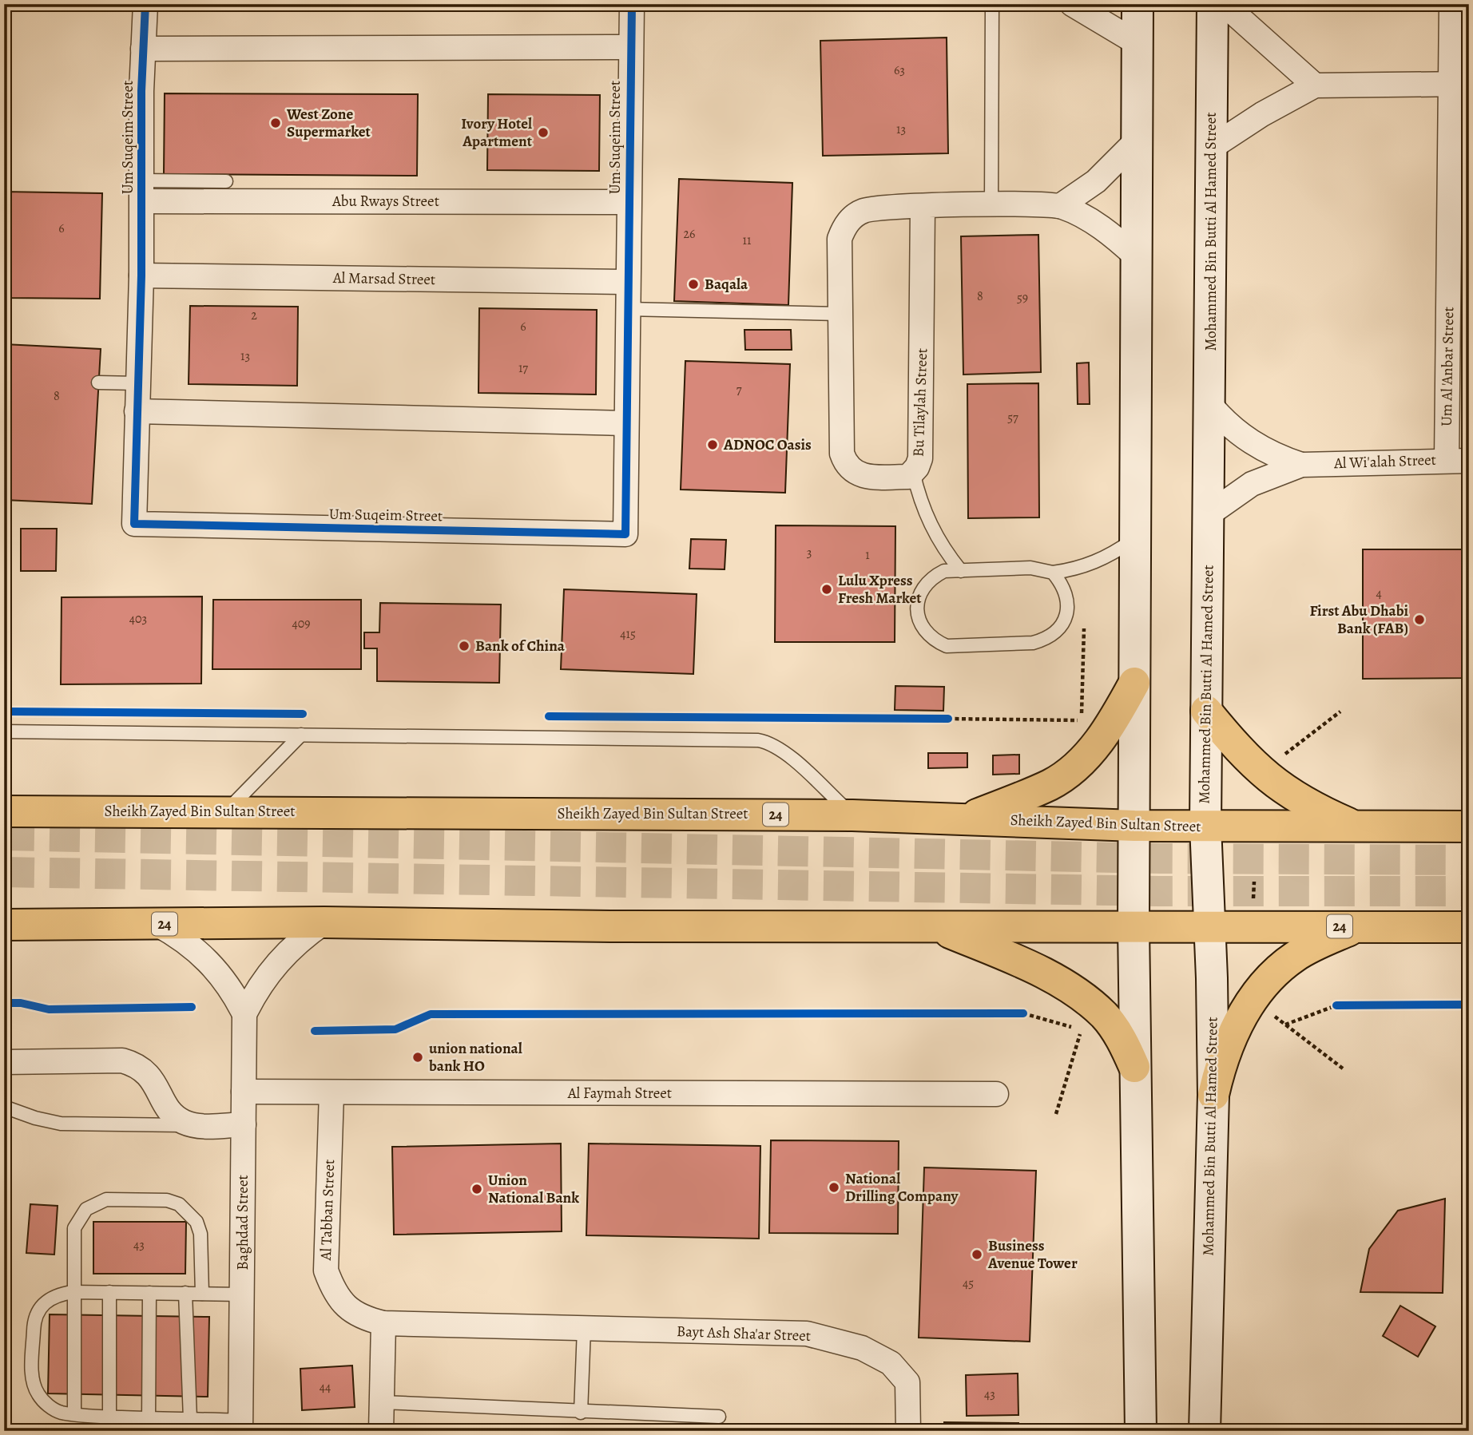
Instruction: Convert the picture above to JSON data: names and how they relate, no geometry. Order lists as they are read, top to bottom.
{
  "streets": {
    "main road": ["Sheikh Zayed Bin Sultan Street", "24"],
    "street": [
      "Um Suqeim Street",
      "Abu Rways Street",
      "Mohammed Bin Butti Al Hamed Street",
      "Al Marsad Street",
      "Um Al 'Anbar Street",
      "Bu Tilaylah Street",
      "Al Wi'alah Street",
      "Al Faymah Street",
      "Al Tabban Street",
      "Baghdad Street",
      "Bayt Ash Sha'ar Street"
    ]
  },
  "crossings": [
    ["Um Suqeim Street", "Abu Rways Street"],
    ["Um Suqeim Street", "Al Marsad Street"],
    ["Mohammed Bin Butti Al Hamed Street", "Al Wi'alah Street"],
    ["Mohammed Bin Butti Al Hamed Street", "Sheikh Zayed Bin Sultan Street"],
    ["Mohammed Bin Butti Al Hamed Street", "24"],
    ["Um Al 'Anbar Street", "Al Wi'alah Street"],
    ["24", "Baghdad Street"],
    ["Al Faymah Street", "Al Tabban Street"],
    ["Al Faymah Street", "Baghdad Street"],
    ["Al Tabban Street", "Bayt Ash Sha'ar Street"]
  ],
  "places": [
    "West Zone Supermarket",
    "Ivory Hotel Apartment",
    "Baqala",
    "ADNOC Oasis",
    "Lulu Xpress Fresh Market",
    "First Abu Dhabi Bank (FAB)",
    "Bank of China",
    "union national bank HO",
    "National Drilling Company",
    "Union National Bank",
    "Business Avenue Tower"
  ],
  "house_numbers": [
    "63",
    "13",
    "6",
    "26",
    "11",
    "8",
    "59",
    "2",
    "6",
    "13",
    "17",
    "7",
    "8",
    "57",
    "3",
    "1",
    "4",
    "403",
    "409",
    "415",
    "43",
    "45",
    "44",
    "43"
  ]
}
